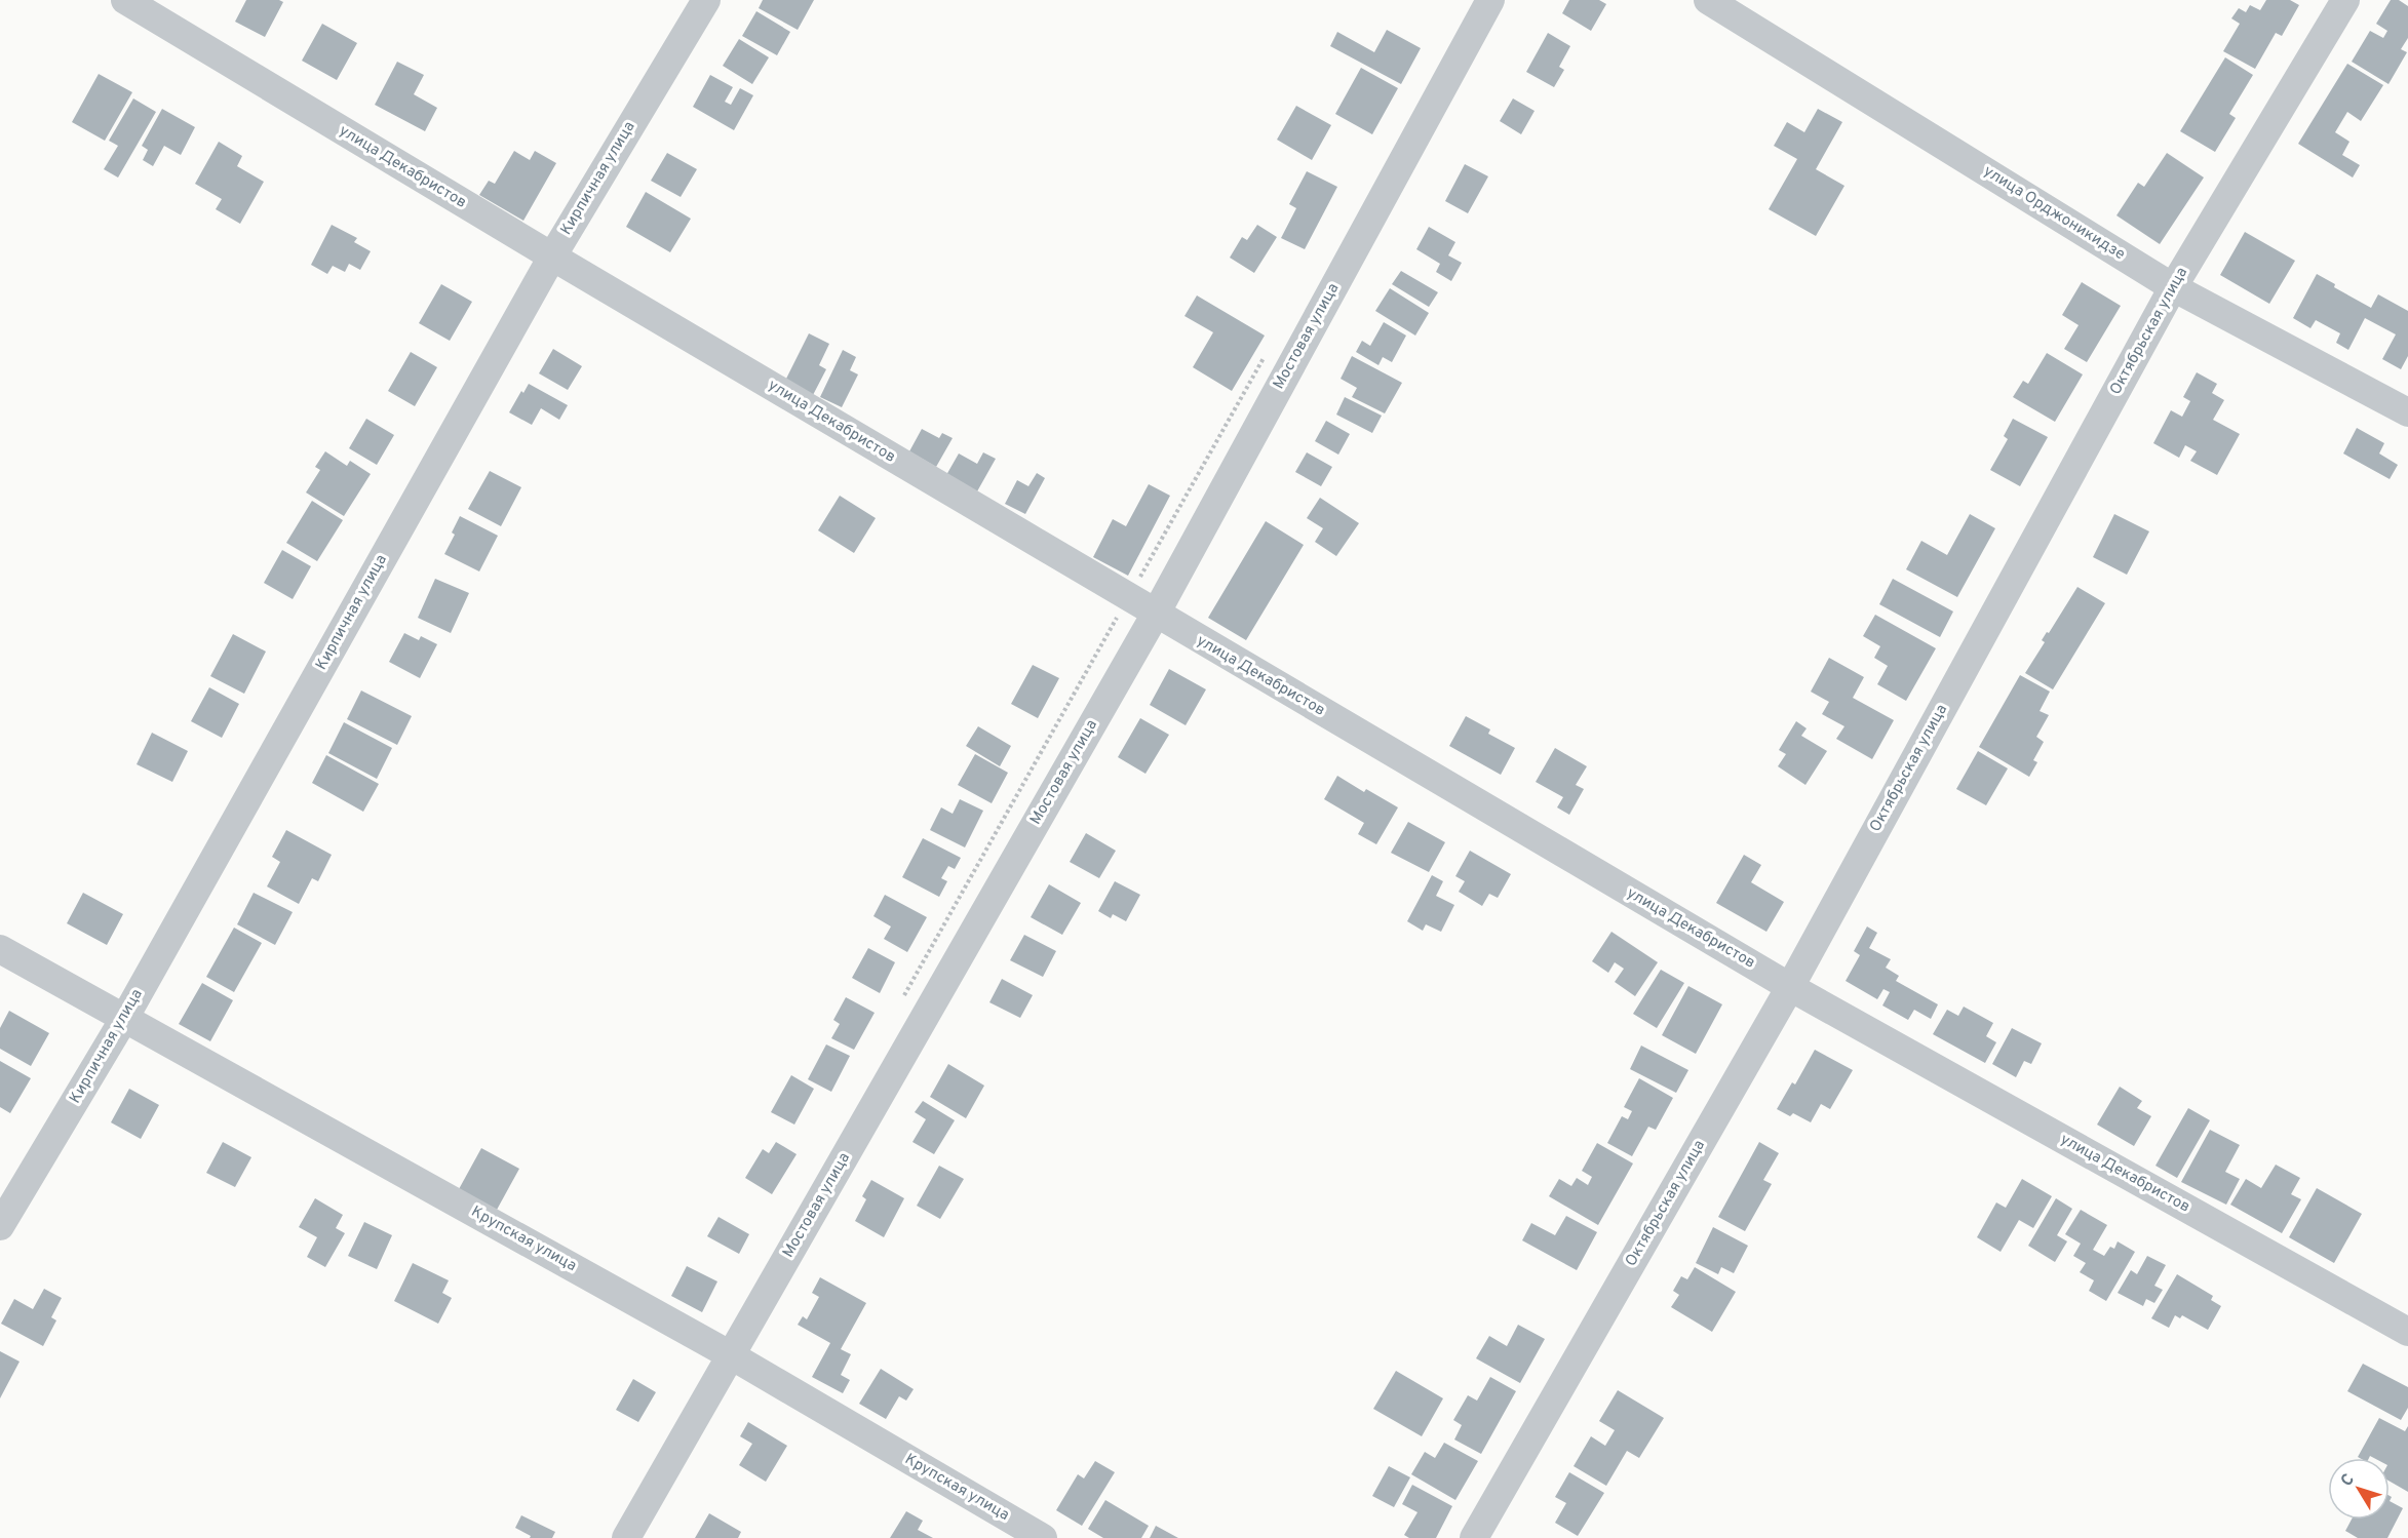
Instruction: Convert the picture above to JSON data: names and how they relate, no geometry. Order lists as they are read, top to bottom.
{
  "streets": {
    "street": [
      "улица Декабристов",
      "Кирпичная улица",
      "улица Орджоникидзе",
      "Октябрьская улица",
      "Мостовая улица",
      "Крупская улица"
    ]
  },
  "crossings": [
    ["улица Декабристов", "Кирпичная улица"],
    ["улица Декабристов", "Октябрьская улица"],
    ["улица Декабристов", "Мостовая улица"],
    ["Кирпичная улица", "Крупская улица"],
    ["улица Орджоникидзе", "Октябрьская улица"],
    ["Мостовая улица", "Крупская улица"]
  ],
  "north": "top left"
}
